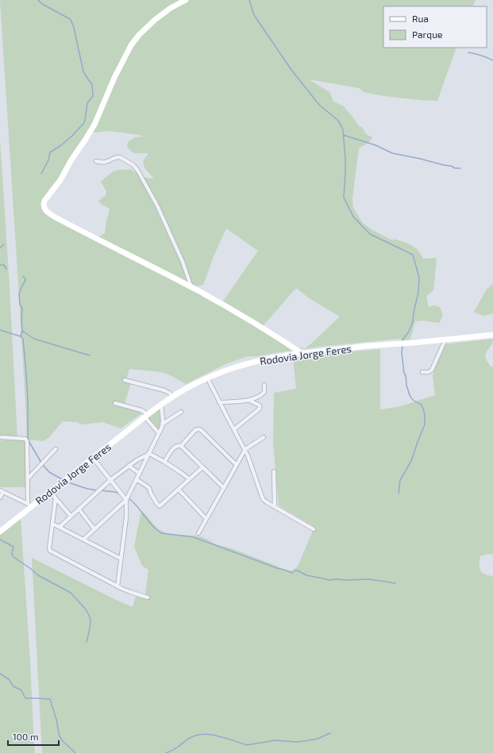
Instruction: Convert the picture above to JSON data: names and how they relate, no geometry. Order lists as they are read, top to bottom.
{
  "streets": {
    "street": ["Rodovia Jorge Feres"]
  },
  "legend": ["Rua", "Parque"],
  "scale_bar": "100 m"
}
